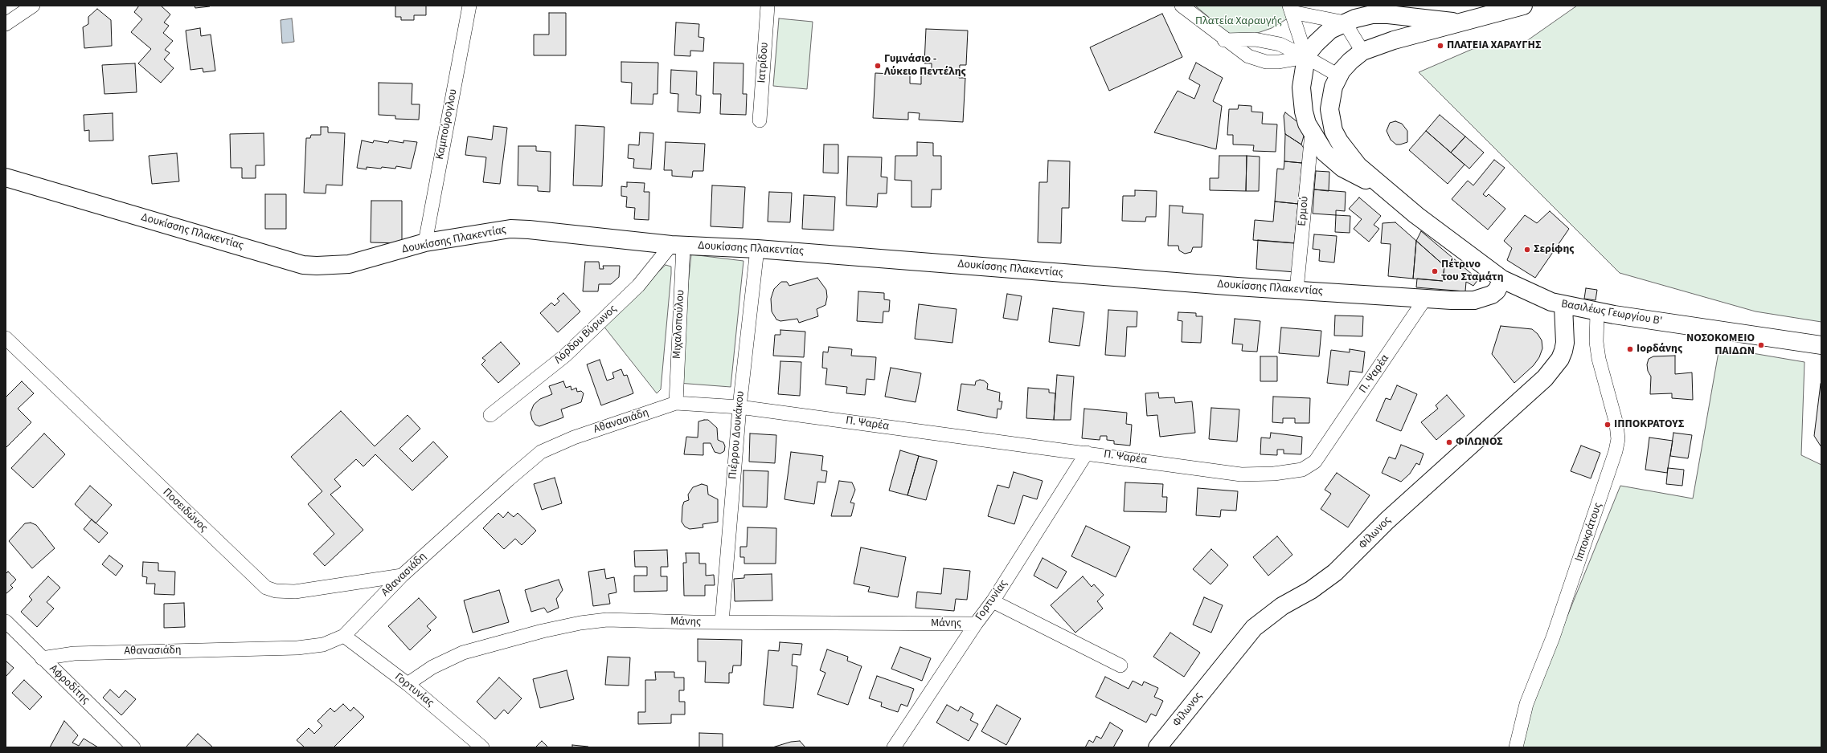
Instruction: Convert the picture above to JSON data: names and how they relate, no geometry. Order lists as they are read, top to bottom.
{
  "streets": {
    "main road": ["Δουκίσσης Πλακεντίας", "Βασιλέως Γεωργίου Β'", "Φίλωνος"],
    "street": [
      "Ιατρίδου",
      "Καμπούρογλου",
      "Ερμού",
      "Μιχαλοπούλου",
      "Λόρδου Βύρωνος",
      "Π. Ψαρέα",
      "Αθανασιάδη",
      "Πιέρρου Δουκάκου",
      "Ποσειδώνος",
      "Ιπποκράτους",
      "Γορτυνίας",
      "Μάνης",
      "Αφροδίτης"
    ]
  },
  "crossings": [
    ["Καμπούρογλου", "Δουκίσσης Πλακεντίας"],
    ["Ερμού", "Δουκίσσης Πλακεντίας"],
    ["Δουκίσσης Πλακεντίας", "Βασιλέως Γεωργίου Β'"],
    ["Δουκίσσης Πλακεντίας", "Μιχαλοπούλου"],
    ["Δουκίσσης Πλακεντίας", "Λόρδου Βύρωνος"],
    ["Δουκίσσης Πλακεντίας", "Π. Ψαρέα"],
    ["Δουκίσσης Πλακεντίας", "Πιέρρου Δουκάκου"],
    ["Βασιλέως Γεωργίου Β'", "Ιπποκράτους"],
    ["Βασιλέως Γεωργίου Β'", "Φίλωνος"],
    ["Μιχαλοπούλου", "Λόρδου Βύρωνος"],
    ["Μιχαλοπούλου", "Αθανασιάδη"],
    ["Π. Ψαρέα", "Αθανασιάδη"],
    ["Π. Ψαρέα", "Πιέρρου Δουκάκου"],
    ["Π. Ψαρέα", "Γορτυνίας"],
    ["Αθανασιάδη", "Πιέρρου Δουκάκου"],
    ["Αθανασιάδη", "Ποσειδώνος"],
    ["Αθανασιάδη", "Γορτυνίας"],
    ["Αθανασιάδη", "Αφροδίτης"],
    ["Πιέρρου Δουκάκου", "Μάνης"],
    ["Γορτυνίας", "Μάνης"]
  ],
  "parks": ["Πλατεία Χαραυγής"],
  "places": [
    "ΠΛΑΤΕΙΑ ΧΑΡΑΥΓΗΣ",
    "Γυμνάσιο - Λύκειο Πεντέλης",
    "Σερίφης",
    "Πέτρινο του Σταμάτη",
    "ΝΟΣΟΚΟΜΕΙΟ ΠΑΙΔΩΝ",
    "Ιορδάνης",
    "ΙΠΠΟΚΡΑΤΟΥΣ",
    "ΦΙΛΩΝΟΣ"
  ]
}
